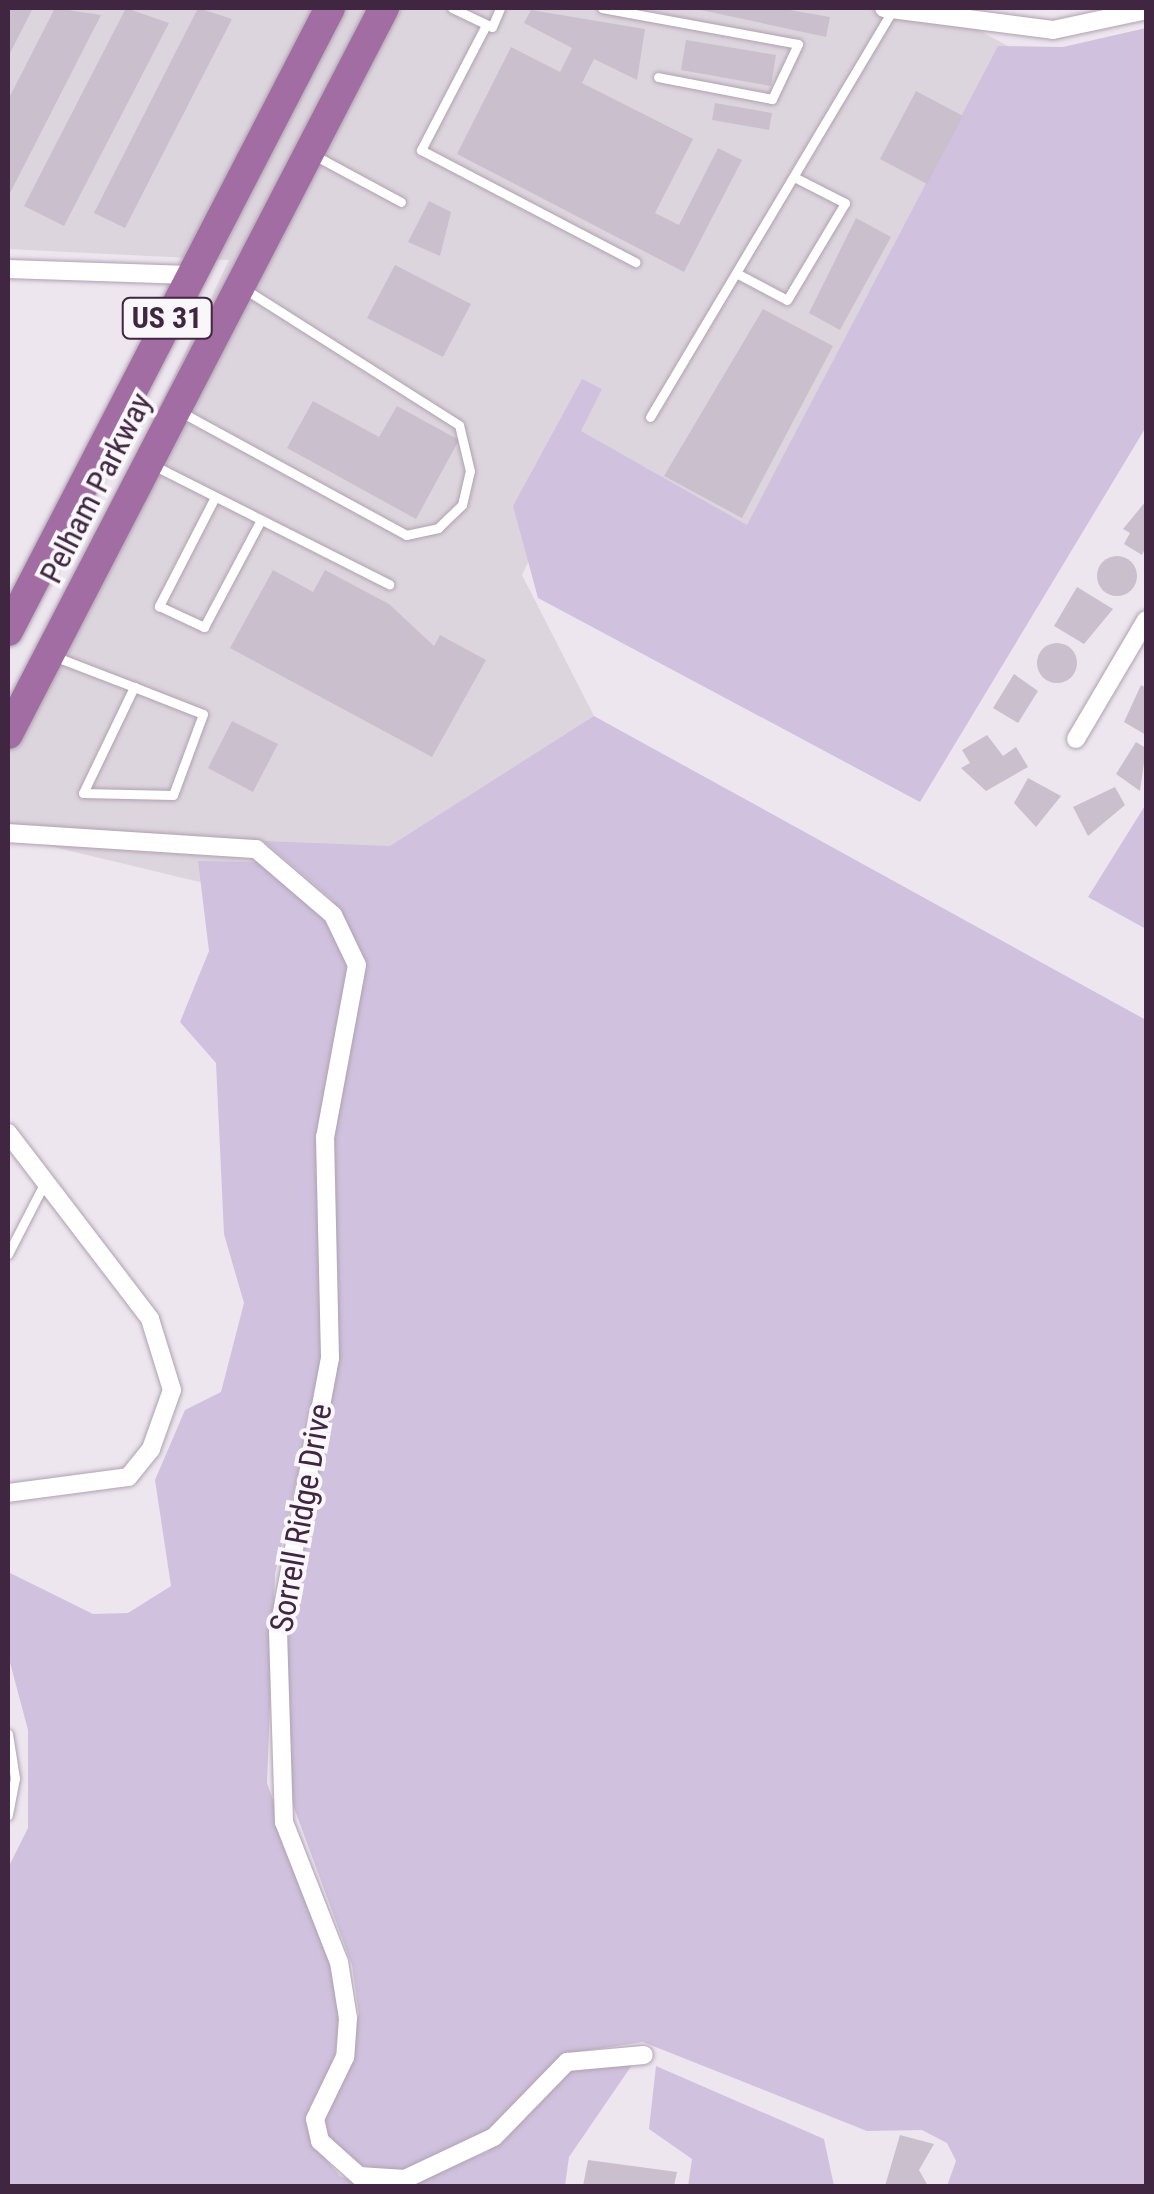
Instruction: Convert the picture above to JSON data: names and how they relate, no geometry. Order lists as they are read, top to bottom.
{
  "streets": {
    "main road": ["US 31", "Pelham Parkway"],
    "street": ["Sorrell Ridge Drive"]
  }
}
